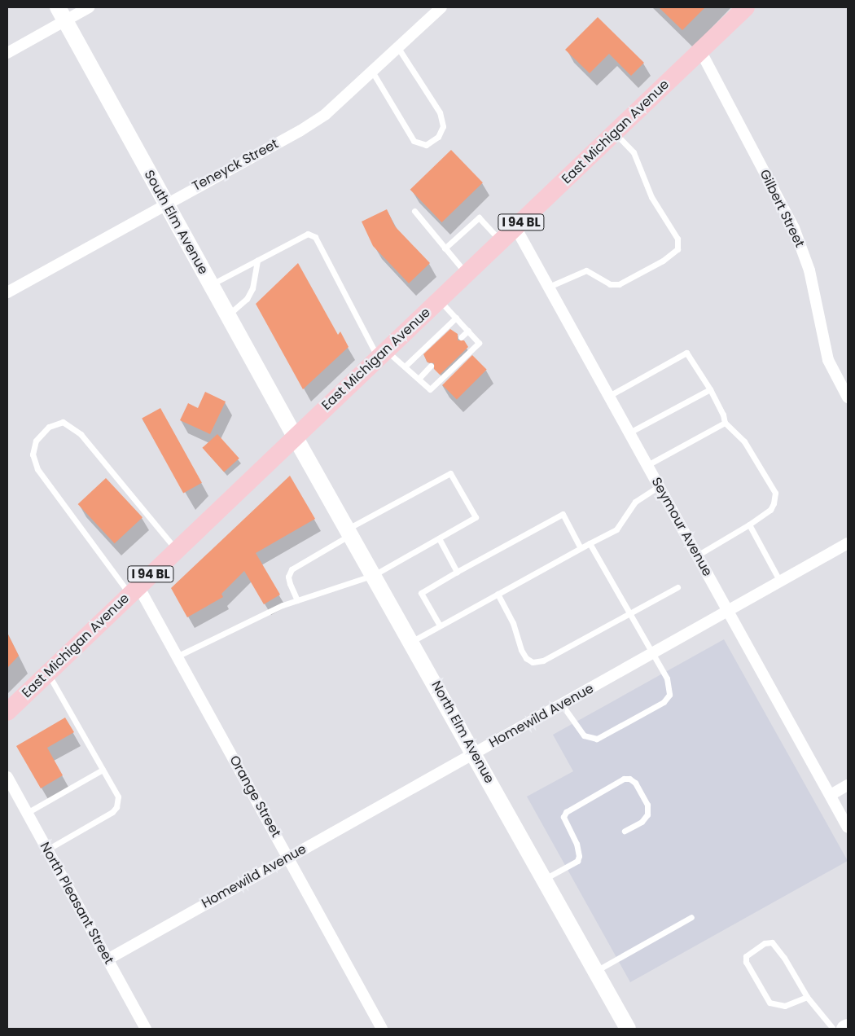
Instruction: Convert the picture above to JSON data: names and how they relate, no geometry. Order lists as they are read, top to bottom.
{
  "streets": {
    "main road": ["East Michigan Avenue", "I 94 BL"],
    "street": [
      "Teneyck Street",
      "Gilbert Street",
      "South Elm Avenue",
      "Seymour Avenue",
      "Homewild Avenue",
      "North Elm Avenue",
      "Orange Street",
      "North Pleasant Street"
    ]
  },
  "crossings": [
    ["East Michigan Avenue", "Gilbert Street"],
    ["East Michigan Avenue", "South Elm Avenue"],
    ["East Michigan Avenue", "Seymour Avenue"],
    ["East Michigan Avenue", "North Elm Avenue"],
    ["East Michigan Avenue", "Orange Street"],
    ["Teneyck Street", "South Elm Avenue"],
    ["South Elm Avenue", "North Elm Avenue"],
    ["Seymour Avenue", "Homewild Avenue"],
    ["Homewild Avenue", "North Elm Avenue"],
    ["Homewild Avenue", "Orange Street"],
    ["Homewild Avenue", "North Pleasant Street"]
  ]
}
